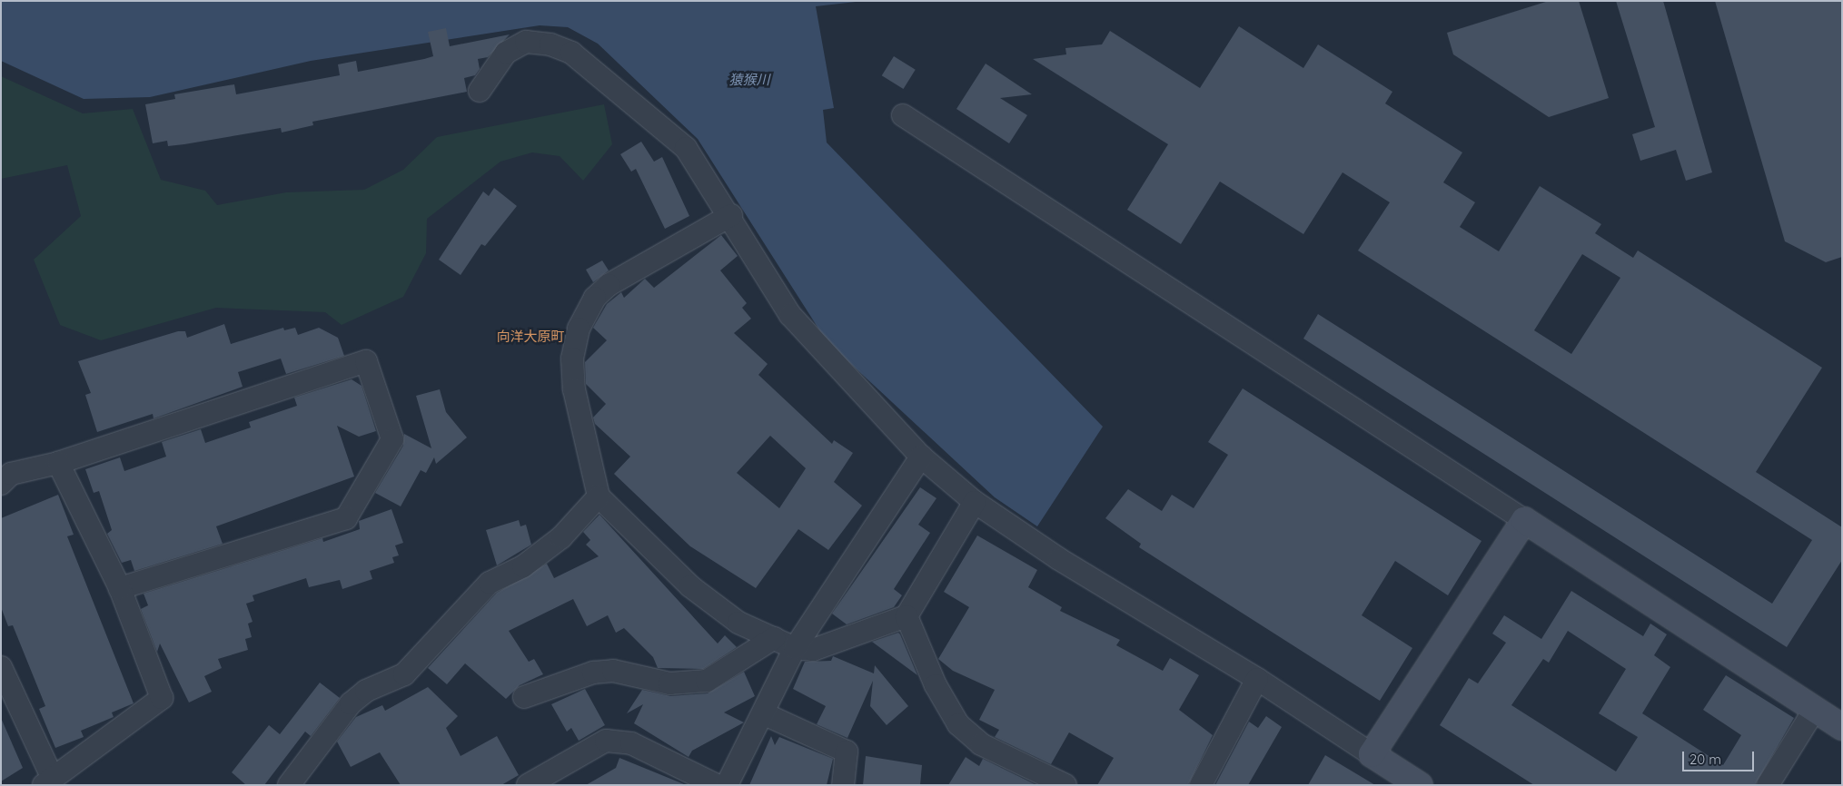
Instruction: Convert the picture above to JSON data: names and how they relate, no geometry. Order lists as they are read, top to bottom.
{
  "districts": ["向洋大原町"],
  "water": ["猿猴川"],
  "scale_bar": "20 m"
}
